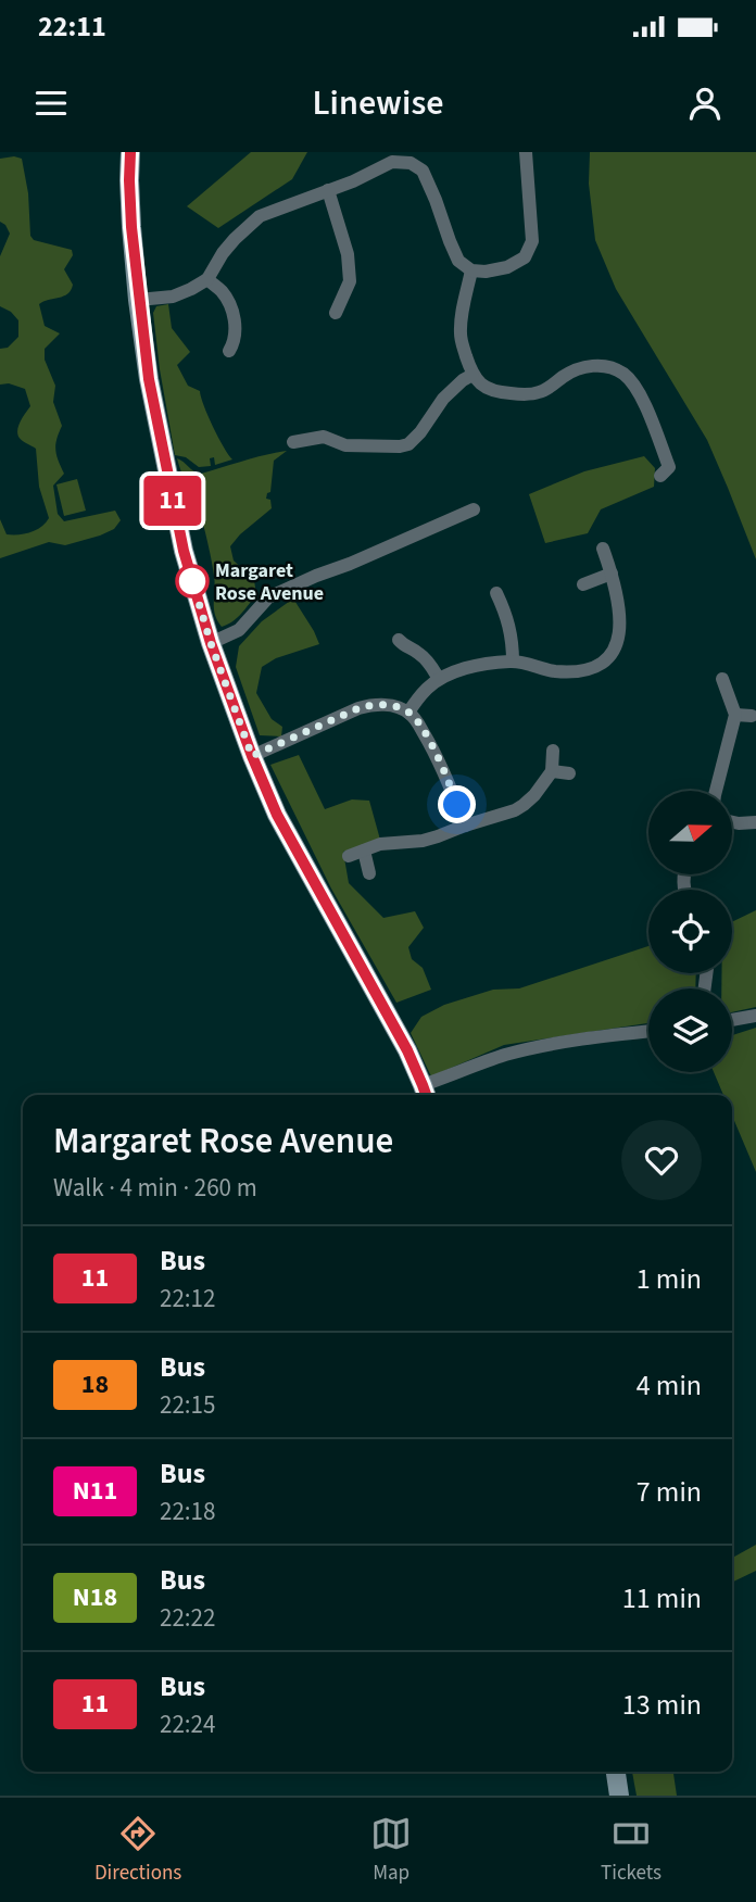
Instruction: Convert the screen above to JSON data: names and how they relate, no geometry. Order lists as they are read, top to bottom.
{
  "places": ["Margaret Rose Avenue"],
  "lines": ["bus line 11"],
  "north": "right",
  "page": {
    "status": "22:11",
    "header": "Linewise",
    "on_map": "11",
    "heading": ["Margaret Rose Avenue", "Walk · 4 min · 260 m"],
    "list": [
      {
        "mark": "11",
        "name": "Bus",
        "note": "22:12",
        "value": "1 min"
      },
      {
        "mark": "18",
        "name": "Bus",
        "note": "22:15",
        "value": "4 min"
      },
      {
        "mark": "N11",
        "name": "Bus",
        "note": "22:18",
        "value": "7 min"
      },
      {
        "mark": "N18",
        "name": "Bus",
        "note": "22:22",
        "value": "11 min"
      },
      {
        "mark": "11",
        "name": "Bus",
        "note": "22:24",
        "value": "13 min"
      }
    ],
    "tabs": ["Directions", "Map", "Tickets"]
  }
}
